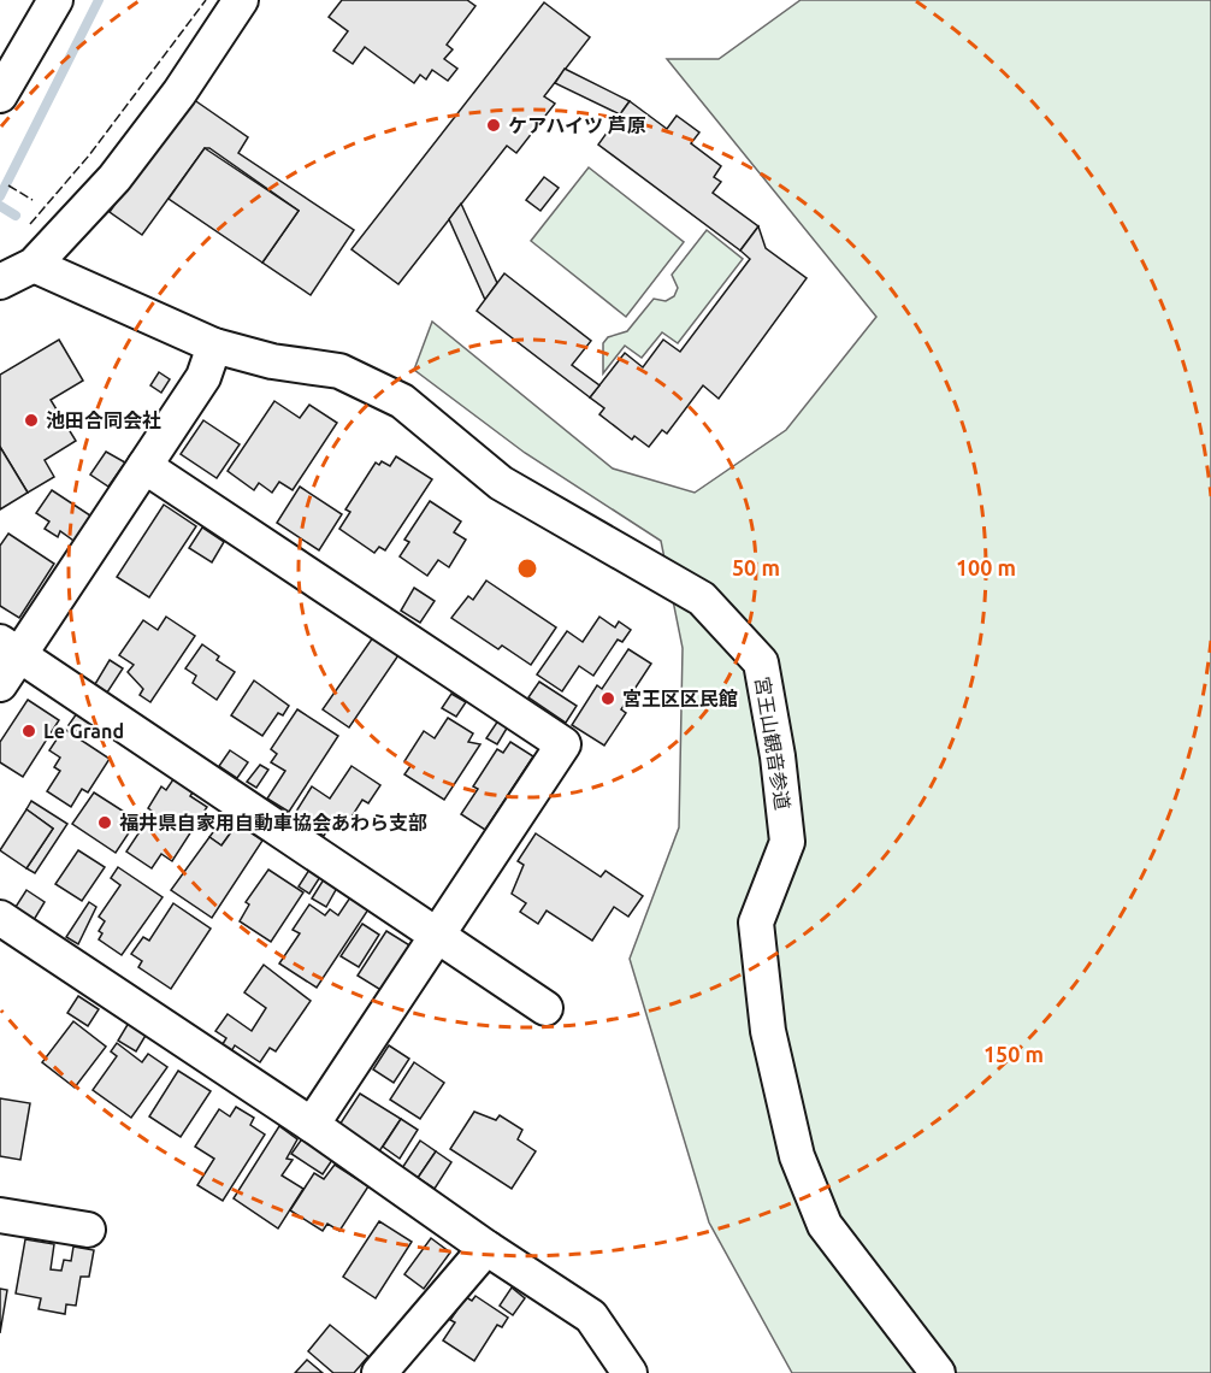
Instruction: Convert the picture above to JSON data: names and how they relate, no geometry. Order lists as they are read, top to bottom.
{
  "streets": {
    "street": ["宮王山観音参道"]
  },
  "places": [
    "ケアハイツ 芦原",
    "池田合同会社",
    "宮王区区民館",
    "Le Grand",
    "福井県自家用自動車協会あわら支部"
  ],
  "rings": ["50 m", "100 m", "150 m"]
}
